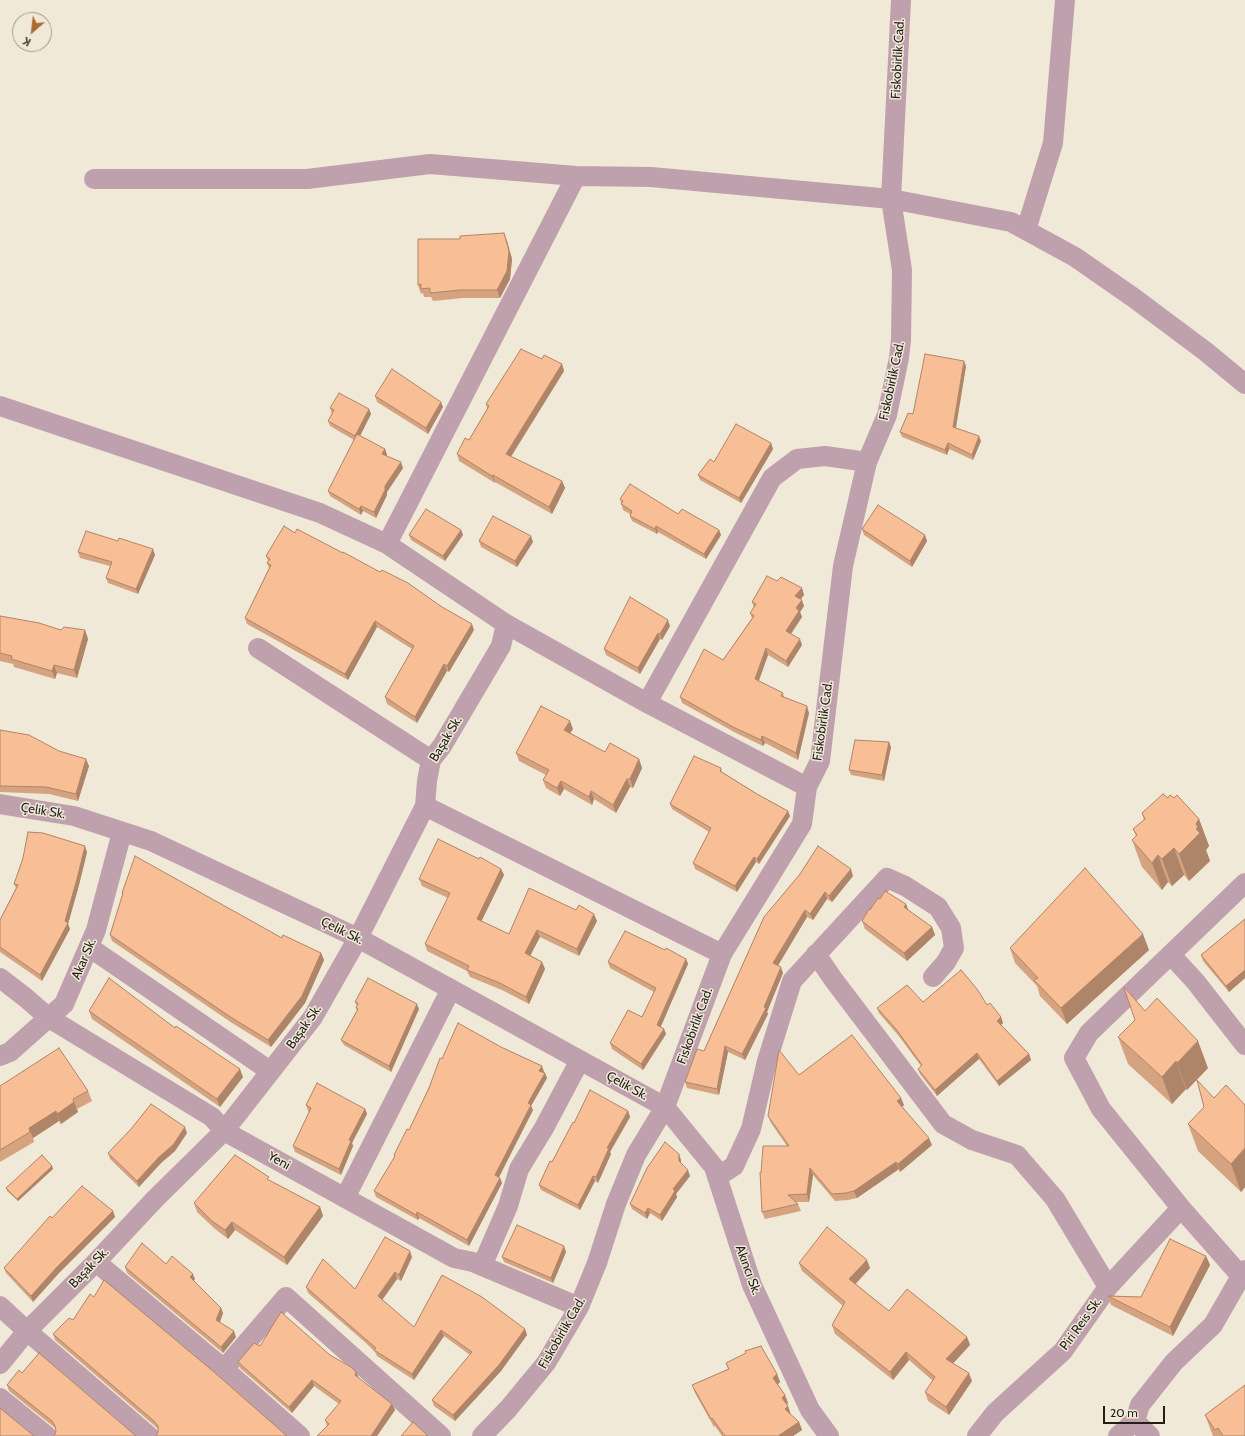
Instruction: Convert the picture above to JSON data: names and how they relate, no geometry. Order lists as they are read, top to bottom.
{
  "streets": {
    "street": [
      "Fiskobirlik Cad.",
      "Başak Sk.",
      "Çelik Sk.",
      "Akar Sk.",
      "Yeni",
      "Akıncı Sk.",
      "Piri Reis Sk."
    ]
  },
  "crossings": [
    ["Fiskobirlik Cad.", "Çelik Sk."],
    ["Fiskobirlik Cad.", "Yeni"],
    ["Fiskobirlik Cad.", "Akıncı Sk."],
    ["Başak Sk.", "Çelik Sk."],
    ["Başak Sk.", "Yeni"],
    ["Çelik Sk.", "Akar Sk."],
    ["Çelik Sk.", "Akıncı Sk."],
    ["Akar Sk.", "Yeni"]
  ],
  "scale_bar": "20 m",
  "north": "bottom left"
}
